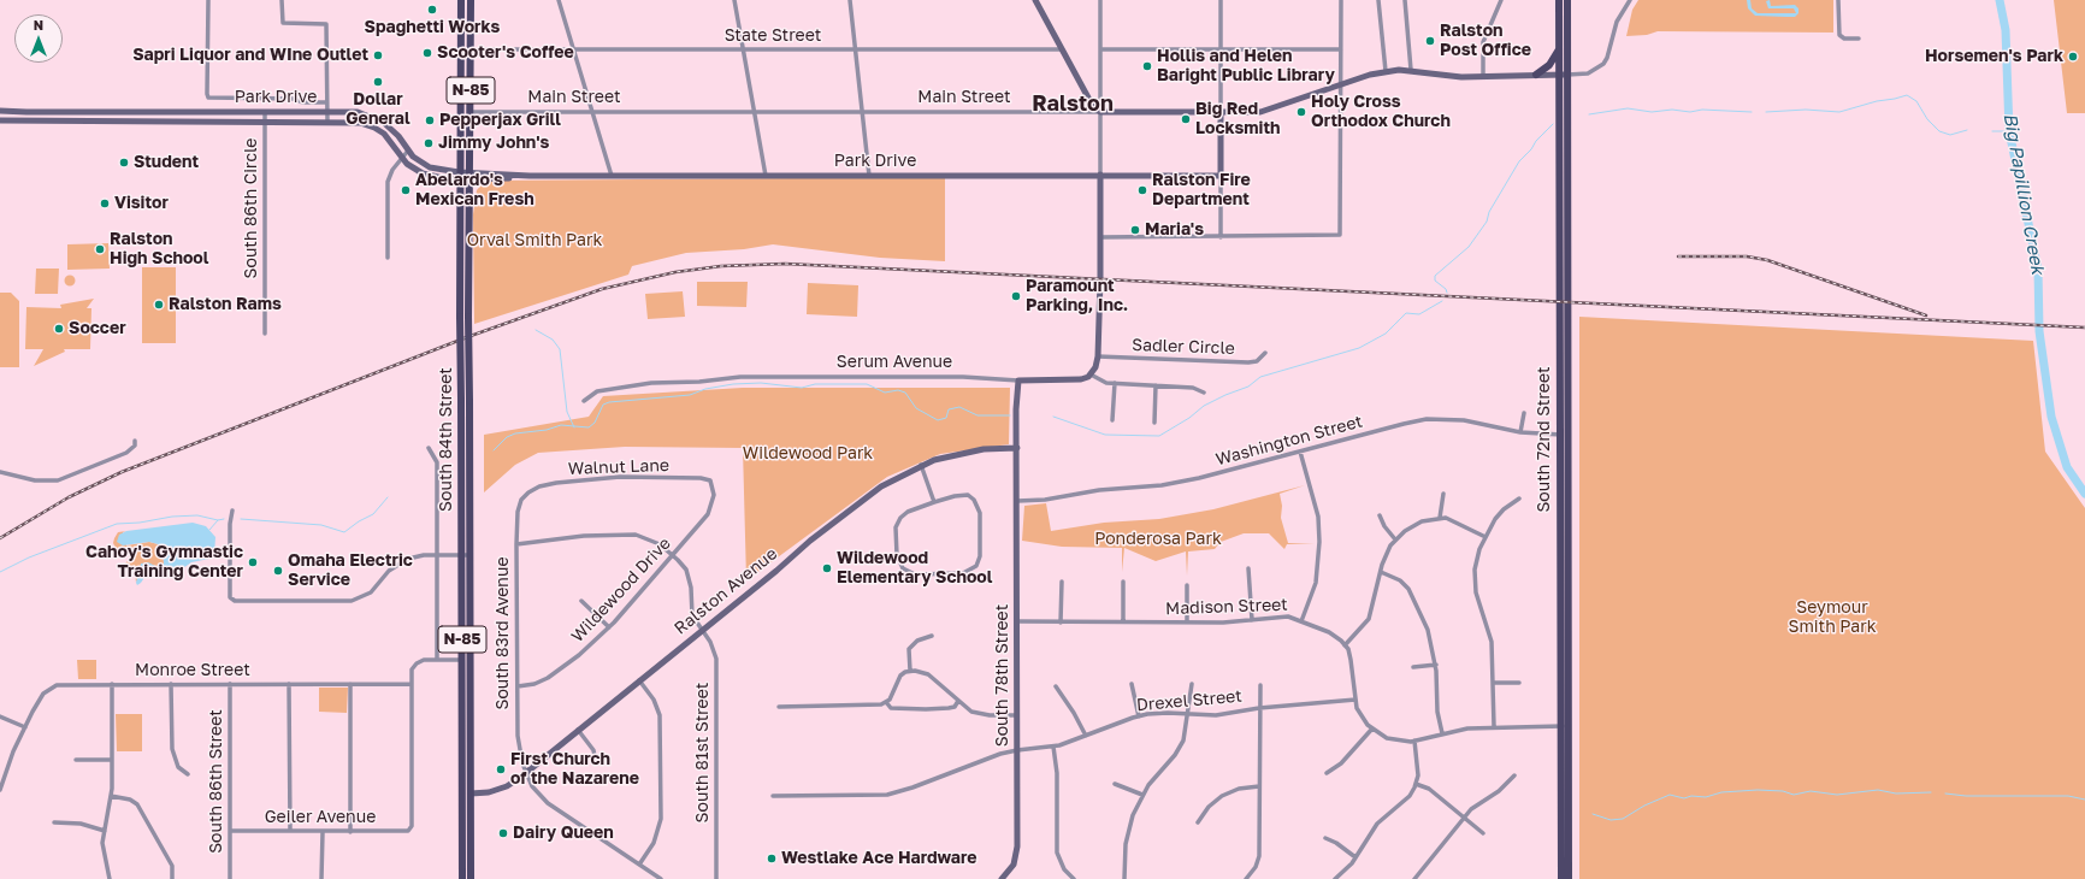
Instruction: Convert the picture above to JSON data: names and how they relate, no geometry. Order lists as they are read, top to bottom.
{
  "streets": {
    "main road": ["N-85", "South 84th Street", "South 72nd Street"],
    "street": [
      "State Street",
      "Park Drive",
      "Main Street",
      "South 86th Circle",
      "Sadler Circle",
      "Serum Avenue",
      "Washington Street",
      "Walnut Lane",
      "Wildewood Drive",
      "Ralston Avenue",
      "Madison Street",
      "South 83rd Avenue",
      "Monroe Street",
      "South 78th Street",
      "Drexel Street",
      "South 81st Street",
      "South 86th Street",
      "Geiler Avenue"
    ]
  },
  "crossings": [
    ["Park Drive", "South 86th Circle"],
    ["Park Drive", "South 84th Street"],
    ["Main Street", "South 84th Street"],
    ["Main Street", "South 72nd Street"],
    ["Serum Avenue", "South 78th Street"],
    ["South 84th Street", "Ralston Avenue"],
    ["South 72nd Street", "Washington Street"],
    ["Washington Street", "South 78th Street"],
    ["Walnut Lane", "Wildewood Drive"],
    ["Walnut Lane", "South 83rd Avenue"],
    ["Wildewood Drive", "South 83rd Avenue"],
    ["Wildewood Drive", "South 81st Street"],
    ["Ralston Avenue", "South 83rd Avenue"],
    ["Ralston Avenue", "South 78th Street"],
    ["Ralston Avenue", "South 81st Street"],
    ["Madison Street", "South 78th Street"],
    ["South 83rd Avenue", "South 81st Street"],
    ["Monroe Street", "South 86th Street"],
    ["Monroe Street", "Geiler Avenue"],
    ["South 78th Street", "Drexel Street"],
    ["South 86th Street", "Geiler Avenue"]
  ],
  "districts": ["Ralston"],
  "water": ["Big Papillion Creek"],
  "parks": [
    "Orval Smith Park",
    "Wildewood Park",
    "Ponderosa Park",
    "Seymour Smith Park"
  ],
  "places": [
    "Spaghetti Works",
    "Ralston Post Office",
    "Scooter's Coffee",
    "Sapri Liquor and WIne Outlet",
    "Horsemen's Park",
    "Hollis and Helen Baright Public Library",
    "Dollar General",
    "Holy Cross Orthodox Church",
    "Big Red Locksmith",
    "Pepperjax Grill",
    "Jimmy John's",
    "Student",
    "Abelardo's Mexican Fresh",
    "Ralston Fire Department",
    "Visitor",
    "Maria's",
    "Ralston High School",
    "Paramount Parking, Inc.",
    "Ralston Rams",
    "Soccer",
    "Cahoy's Gymnastic Training Center",
    "Wildewood Elementary School",
    "Omaha Electric Service",
    "First Church of the Nazarene",
    "Dairy Queen",
    "Westlake Ace Hardware"
  ],
  "north": "top"
}
